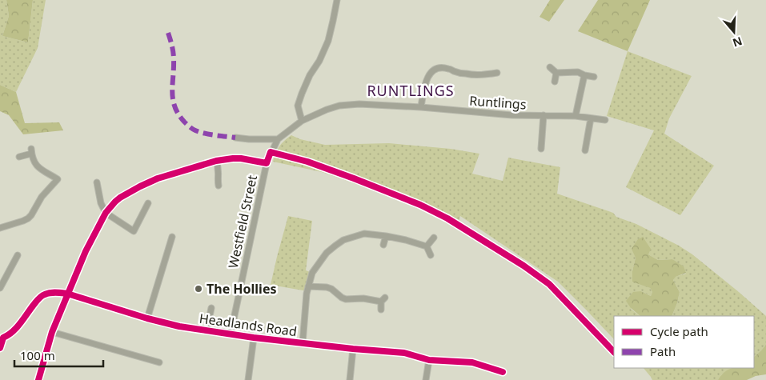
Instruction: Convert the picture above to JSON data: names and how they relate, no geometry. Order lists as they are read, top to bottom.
{
  "streets": {
    "street": ["Runtlings", "Westfield Street", "Headlands Road"]
  },
  "crossings": [
    ["Runtlings", "Westfield Street"],
    ["Westfield Street", "Headlands Road"]
  ],
  "districts": ["RUNTLINGS"],
  "places": ["The Hollies"],
  "legend": ["Cycle path", "Path"],
  "scale_bar": "100 m",
  "north": "bottom"
}
